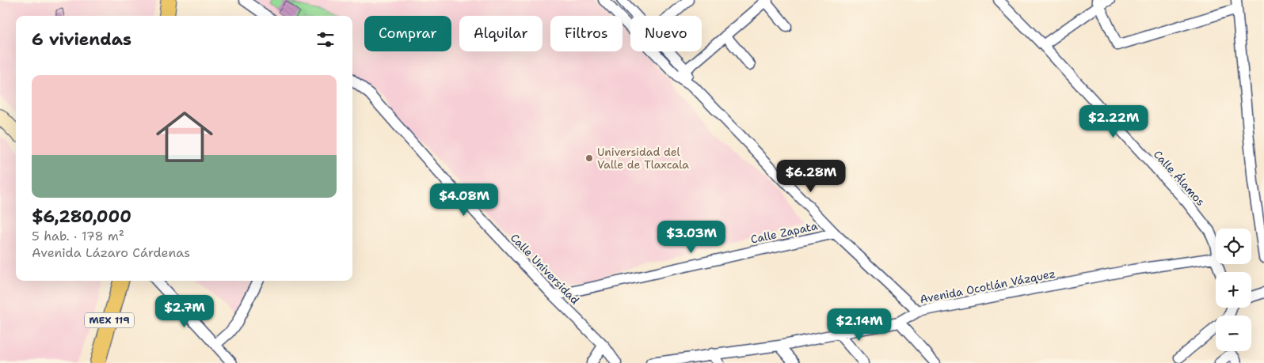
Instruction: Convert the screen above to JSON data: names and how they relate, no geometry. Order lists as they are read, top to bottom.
{
  "streets": {
    "main road": ["MEX 119"],
    "street": [
      "Calle Álamos",
      "Calle Zapata",
      "Calle Universidad",
      "Avenida Ocotlán Vázquez"
    ]
  },
  "crossings": [
    ["Calle Álamos", "Avenida Ocotlán Vázquez"],
    ["Calle Zapata", "Calle Universidad"]
  ],
  "places": ["Universidad del Valle de Tlaxcala"],
  "page": {
    "chip": [
      "Comprar",
      "Alquilar",
      "Filtros",
      "Nuevo"
    ],
    "heading": "6 viviendas",
    "list": [
      {
        "name": "$6,280,000",
        "note": "5 hab. · 178 m² · Avenida Lázaro Cárdenas"
      }
    ],
    "price": [
      "$2.22M",
      "$6.28M",
      "$4.08M",
      "$3.03M",
      "$2.7M",
      "$2.14M"
    ],
    "map_buttons": ["+", "−"]
  }
}
